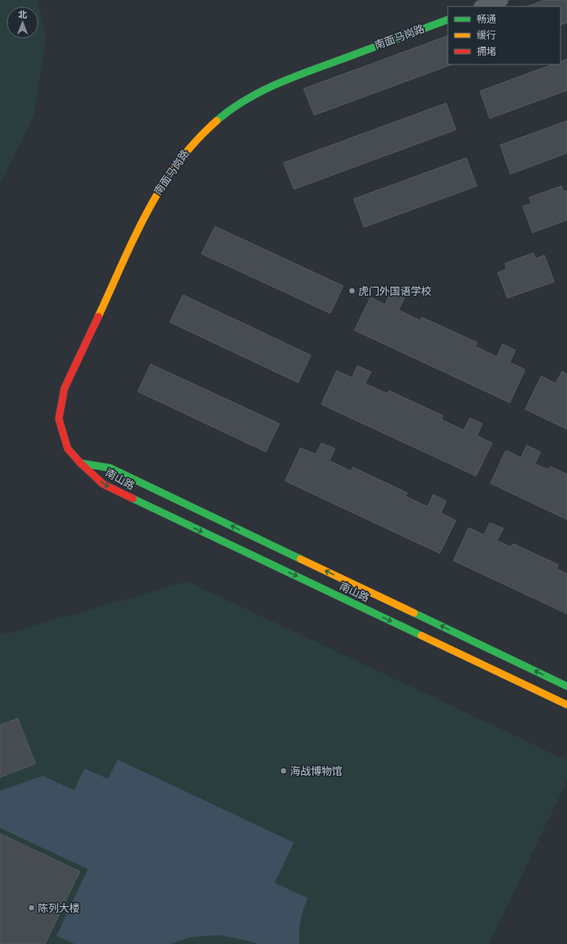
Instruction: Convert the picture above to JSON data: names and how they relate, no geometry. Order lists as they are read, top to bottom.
{
  "streets": {
    "street": ["南面马岗路", "南山路"]
  },
  "crossings": [
    ["南面马岗路", "南山路"]
  ],
  "places": ["虎门外国语学校", "海战博物馆", "陈列大楼"],
  "legend": ["畅通", "缓行", "拥堵"],
  "north": "top"
}
